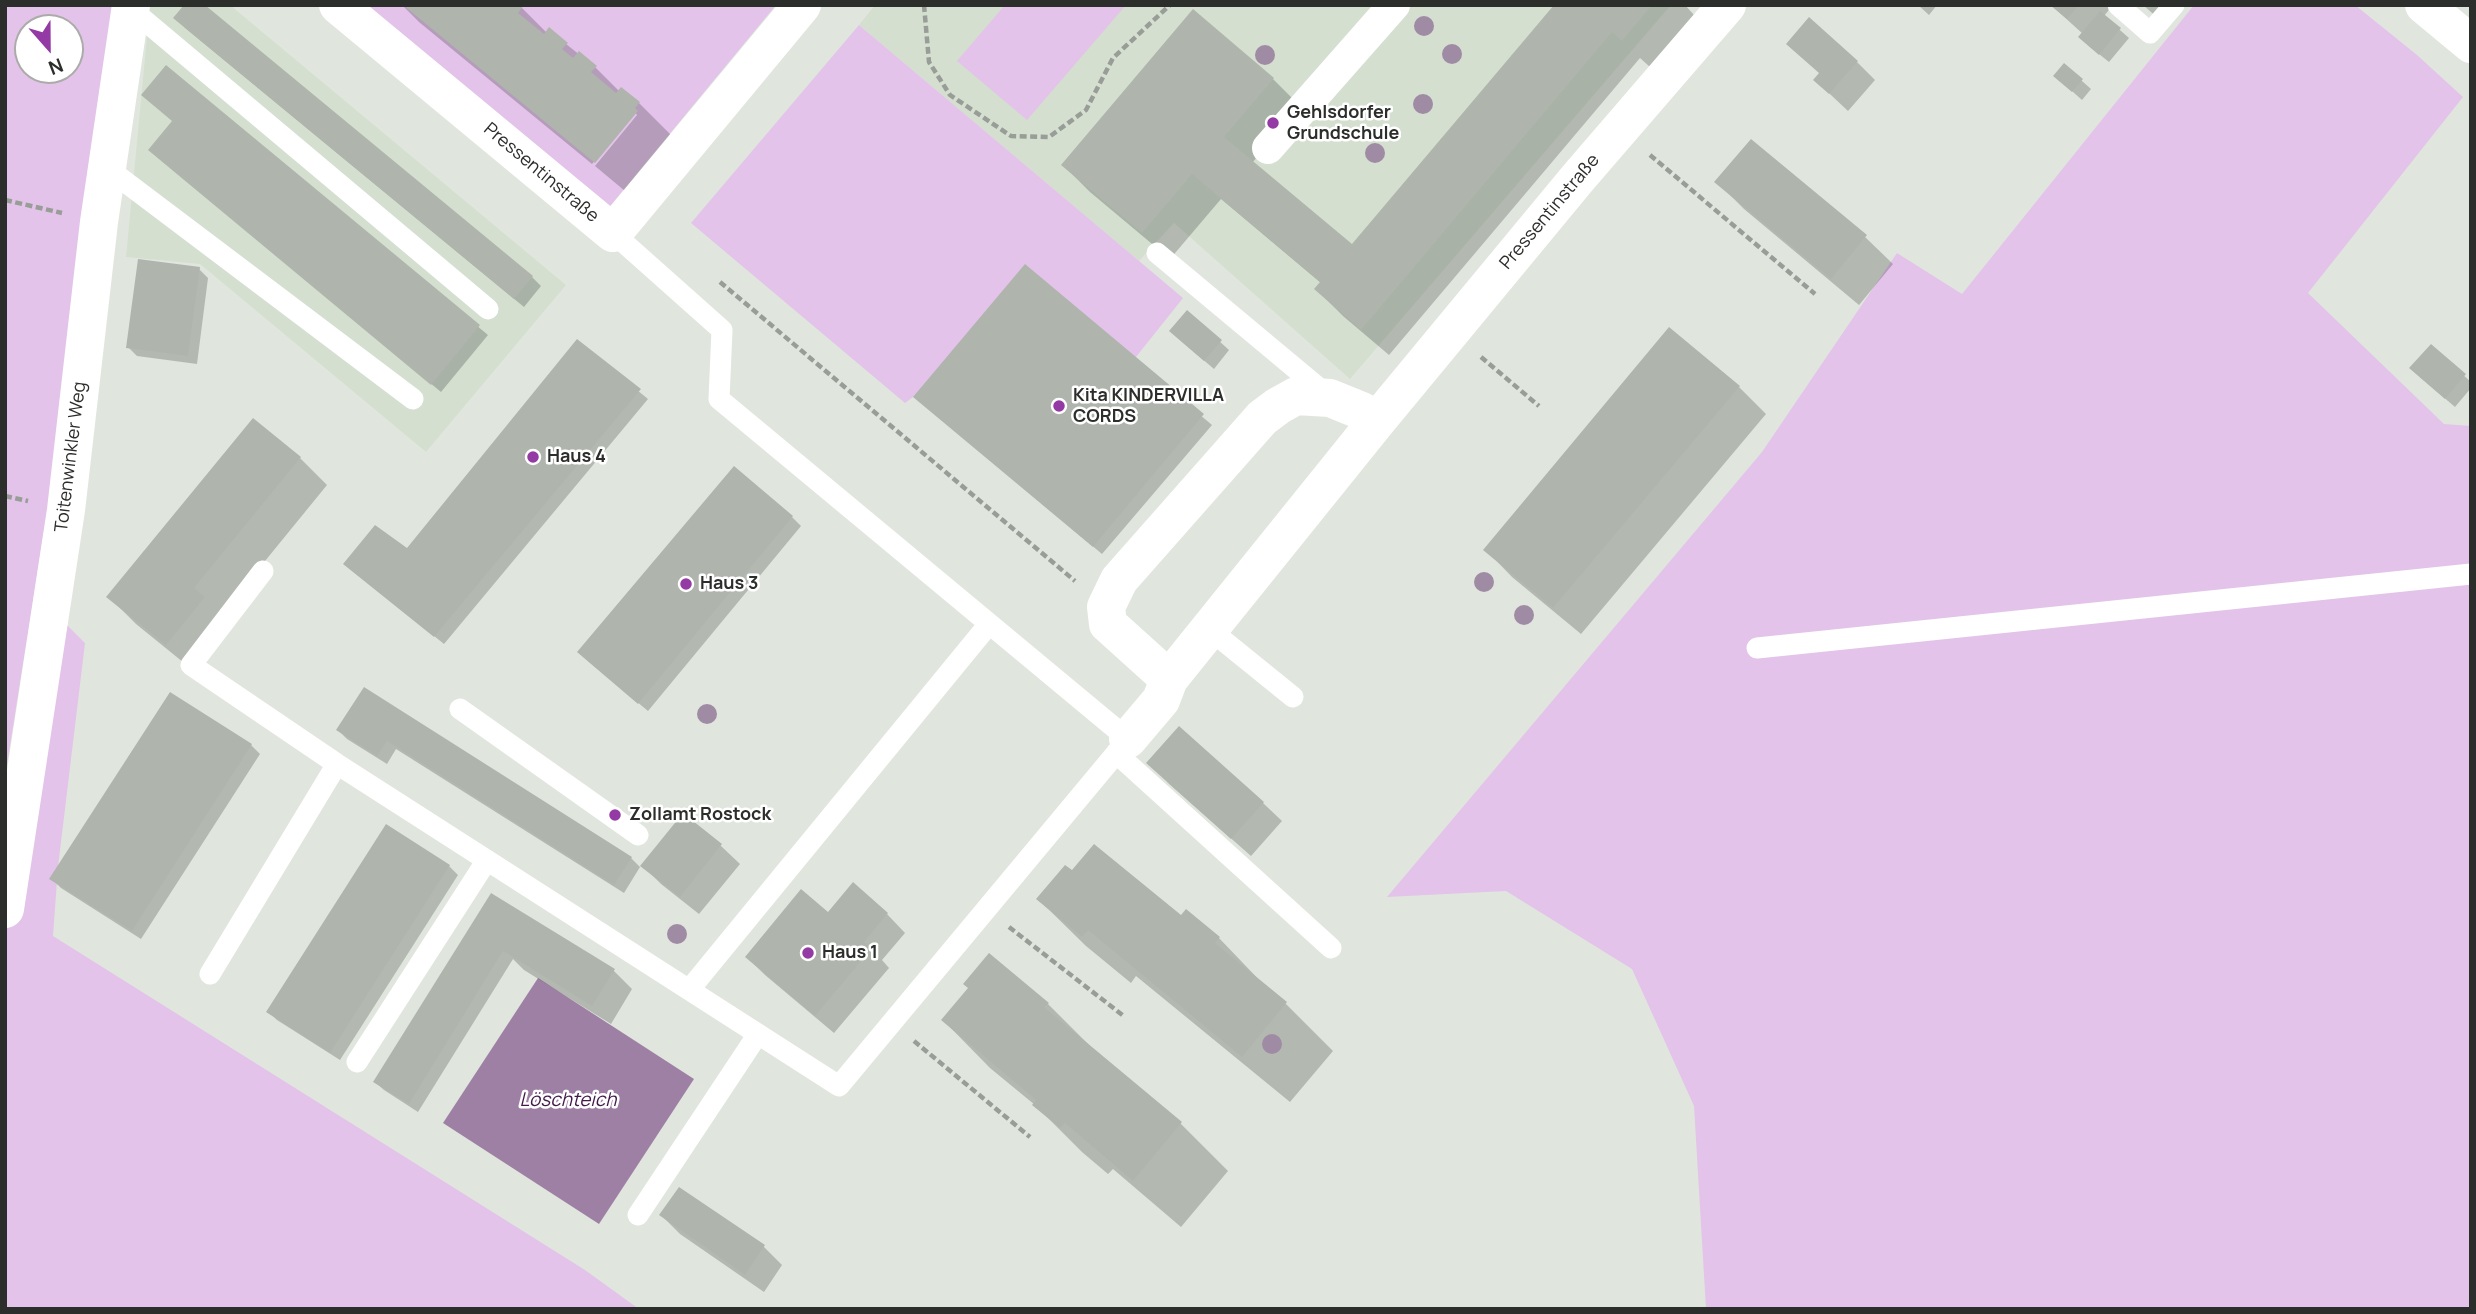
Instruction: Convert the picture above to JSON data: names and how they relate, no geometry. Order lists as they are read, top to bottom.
{
  "streets": {
    "street": ["Pressentinstraße", "Toitenwinkler Weg"]
  },
  "water": ["Löschteich"],
  "places": [
    "Gehlsdorfer Grundschule",
    "Kita KINDERVILLA CORDS",
    "Haus 4",
    "Haus 3",
    "Zollamt Rostock",
    "Haus 1"
  ],
  "north": "bottom"
}
